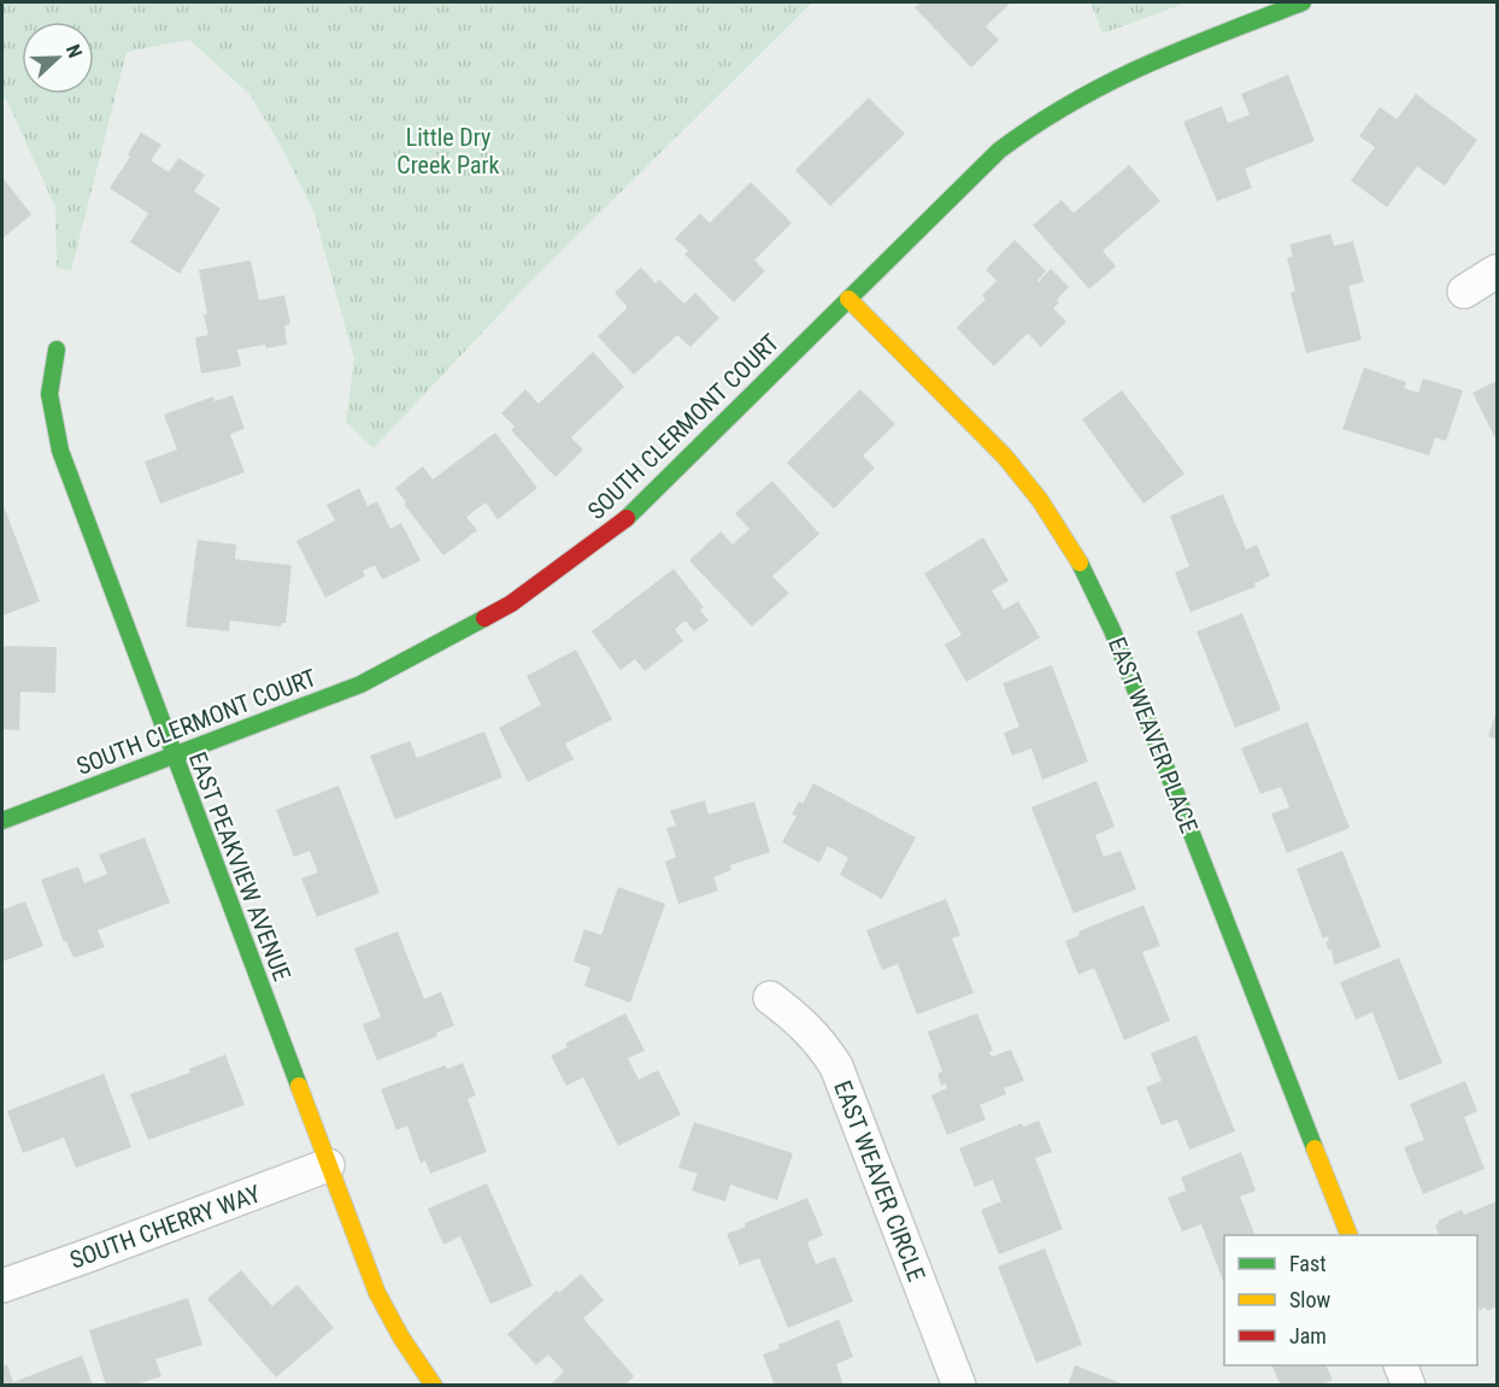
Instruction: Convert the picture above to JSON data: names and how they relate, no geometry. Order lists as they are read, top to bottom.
{
  "streets": {
    "street": [
      "SOUTH CLERMONT COURT",
      "EAST WEAVER PLACE",
      "EAST PEAKVIEW AVENUE",
      "EAST WEAVER CIRCLE",
      "SOUTH CHERRY WAY"
    ]
  },
  "crossings": [
    ["SOUTH CLERMONT COURT", "EAST WEAVER PLACE"],
    ["SOUTH CLERMONT COURT", "EAST PEAKVIEW AVENUE"],
    ["EAST PEAKVIEW AVENUE", "SOUTH CHERRY WAY"]
  ],
  "parks": ["Little Dry Creek Park"],
  "legend": ["Fast", "Slow", "Jam"],
  "north": "right"
}
